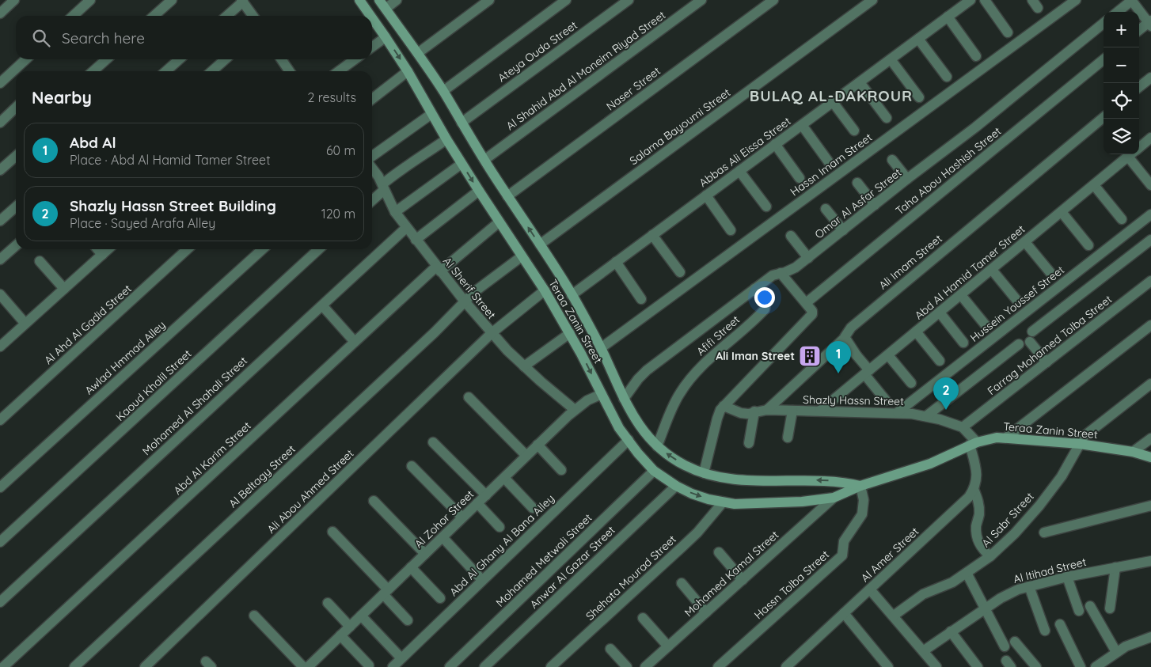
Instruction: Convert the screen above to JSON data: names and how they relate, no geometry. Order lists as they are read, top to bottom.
{
  "streets": {
    "street": [
      "Ateya Ouda Street",
      "Al Shahid Abd Al Moneim Riyad Street",
      "Naser Street",
      "Salama Bayoumi Street",
      "Abbas Ali Eissa Street",
      "Hassn Imam Street",
      "Taha Abou Hashish Street",
      "Omar Al Asfar Street",
      "Ali Imam Street",
      "Abd Al Hamid Tamer Street",
      "Al Sherif Street",
      "Hussein Youssef Street",
      "Teraa Zanin Street",
      "Al Ahd Al Gadid Street",
      "Afifi Street",
      "Farrag Mohamed Tolba Street",
      "Awlad Hmmad Alley",
      "Kaoud Khalil Street",
      "Shazly Hassn Street",
      "Mohamed Al Shahali Street",
      "Abd Al Karim Street",
      "Al Beltagy Street",
      "Ali Abou Ahmed Street",
      "Al Zohor Street",
      "Al Sabr Street",
      "Abd Al Ghany Al Bana Alley",
      "Al Amer Street",
      "Mohamed Metwali Street",
      "Anwar Al Gazar Street",
      "Al Itihad Street",
      "Mohamed Kamal Street",
      "Shehata Mourad Street",
      "Hassn Tolba Street"
    ]
  },
  "crossings": [
    ["Ateya Ouda Street", "Teraa Zanin Street"],
    ["Al Shahid Abd Al Moneim Riyad Street", "Teraa Zanin Street"],
    ["Naser Street", "Teraa Zanin Street"],
    ["Salama Bayoumi Street", "Teraa Zanin Street"],
    ["Abbas Ali Eissa Street", "Teraa Zanin Street"],
    ["Hassn Imam Street", "Teraa Zanin Street"],
    ["Omar Al Asfar Street", "Teraa Zanin Street"],
    ["Omar Al Asfar Street", "Afifi Street"],
    ["Abd Al Hamid Tamer Street", "Shazly Hassn Street"],
    ["Al Sherif Street", "Mohamed Al Shahali Street"],
    ["Al Sherif Street", "Abd Al Karim Street"],
    ["Al Sherif Street", "Al Beltagy Street"],
    ["Al Sherif Street", "Ali Abou Ahmed Street"],
    ["Al Sherif Street", "Al Zohor Street"],
    ["Hussein Youssef Street", "Shazly Hassn Street"],
    ["Teraa Zanin Street", "Afifi Street"],
    ["Teraa Zanin Street", "Shazly Hassn Street"],
    ["Teraa Zanin Street", "Abd Al Karim Street"],
    ["Teraa Zanin Street", "Al Beltagy Street"],
    ["Teraa Zanin Street", "Ali Abou Ahmed Street"],
    ["Teraa Zanin Street", "Al Zohor Street"],
    ["Teraa Zanin Street", "Al Sabr Street"],
    ["Teraa Zanin Street", "Abd Al Ghany Al Bana Alley"],
    ["Teraa Zanin Street", "Mohamed Metwali Street"],
    ["Teraa Zanin Street", "Anwar Al Gazar Street"],
    ["Teraa Zanin Street", "Mohamed Kamal Street"],
    ["Teraa Zanin Street", "Shehata Mourad Street"],
    ["Teraa Zanin Street", "Hassn Tolba Street"],
    ["Farrag Mohamed Tolba Street", "Shazly Hassn Street"]
  ],
  "districts": ["BULAQ AL-DAKROUR"],
  "places": {
    "building": ["Ali Iman Street"]
  },
  "page": {
    "map_buttons": ["+", "−"],
    "search": "Search here",
    "heading": ["Nearby", "2 results"],
    "list": [
      {
        "mark": "1",
        "name": "Abd Al",
        "note": "Place · Abd Al Hamid Tamer Street",
        "value": "60 m"
      },
      {
        "mark": "2",
        "name": "Shazly Hassn Street Building",
        "note": "Place · Sayed Arafa Alley",
        "value": "120 m"
      }
    ],
    "pins": ["1", "2"]
  }
}
